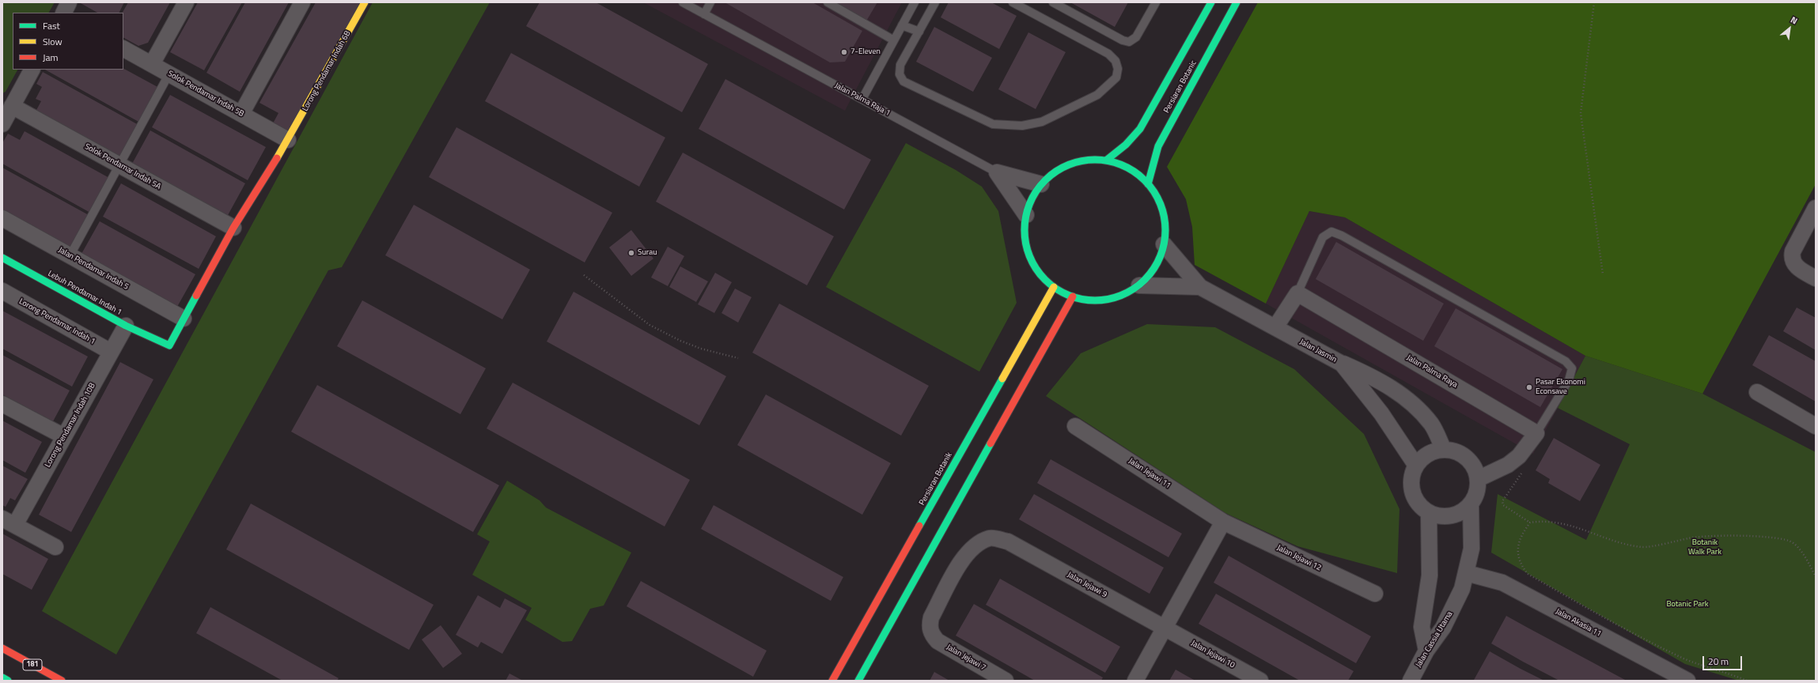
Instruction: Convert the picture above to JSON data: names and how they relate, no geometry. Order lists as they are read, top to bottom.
{
  "streets": {
    "main road": [
      "Lorong Pendamar Indah 6B",
      "Persiaran Botanic",
      "Lebuh Pendamar Indah 1",
      "Persiaran Botanik",
      "181"
    ],
    "street": [
      "Solok Pendamar Indah 5B",
      "Jalan Palma Raja 1",
      "Solok Pendamar Indah 5A",
      "Jalan Pendamar Indah 5",
      "Lorong Pendamar Indah 1",
      "Jalan Jasmin",
      "Jalan Palma Raya",
      "Lorong Pendamar Indah 10B",
      "Jalan Jejawi 11",
      "Jalan Jejawi 12",
      "Jalan Jejawi 9",
      "Jalan Akasia 11",
      "Jalan Cassia Utama",
      "Jalan Jejawi 10",
      "Jalan Jejawi 7"
    ]
  },
  "crossings": [
    ["Lorong Pendamar Indah 6B", "Solok Pendamar Indah 5B"],
    ["Lorong Pendamar Indah 6B", "Solok Pendamar Indah 5A"],
    ["Lorong Pendamar Indah 6B", "Jalan Pendamar Indah 5"],
    ["Lorong Pendamar Indah 6B", "Lebuh Pendamar Indah 1"],
    ["Jalan Pendamar Indah 5", "Lebuh Pendamar Indah 1"],
    ["Lebuh Pendamar Indah 1", "Lorong Pendamar Indah 10B"],
    ["Lorong Pendamar Indah 1", "Lorong Pendamar Indah 10B"],
    ["Jalan Jasmin", "Jalan Cassia Utama"],
    ["Jalan Jejawi 11", "Jalan Jejawi 12"],
    ["Jalan Jejawi 9", "Jalan Jejawi 10"],
    ["Jalan Jejawi 9", "Jalan Jejawi 7"],
    ["Jalan Akasia 11", "Jalan Cassia Utama"]
  ],
  "parks": ["Botanik Walk Park", "Botanic Park"],
  "places": ["7-Eleven", "Surau", "Pasar Ekonomi Econsave"],
  "legend": ["Fast", "Slow", "Jam"],
  "scale_bar": "20 m",
  "north": "top right"
}
